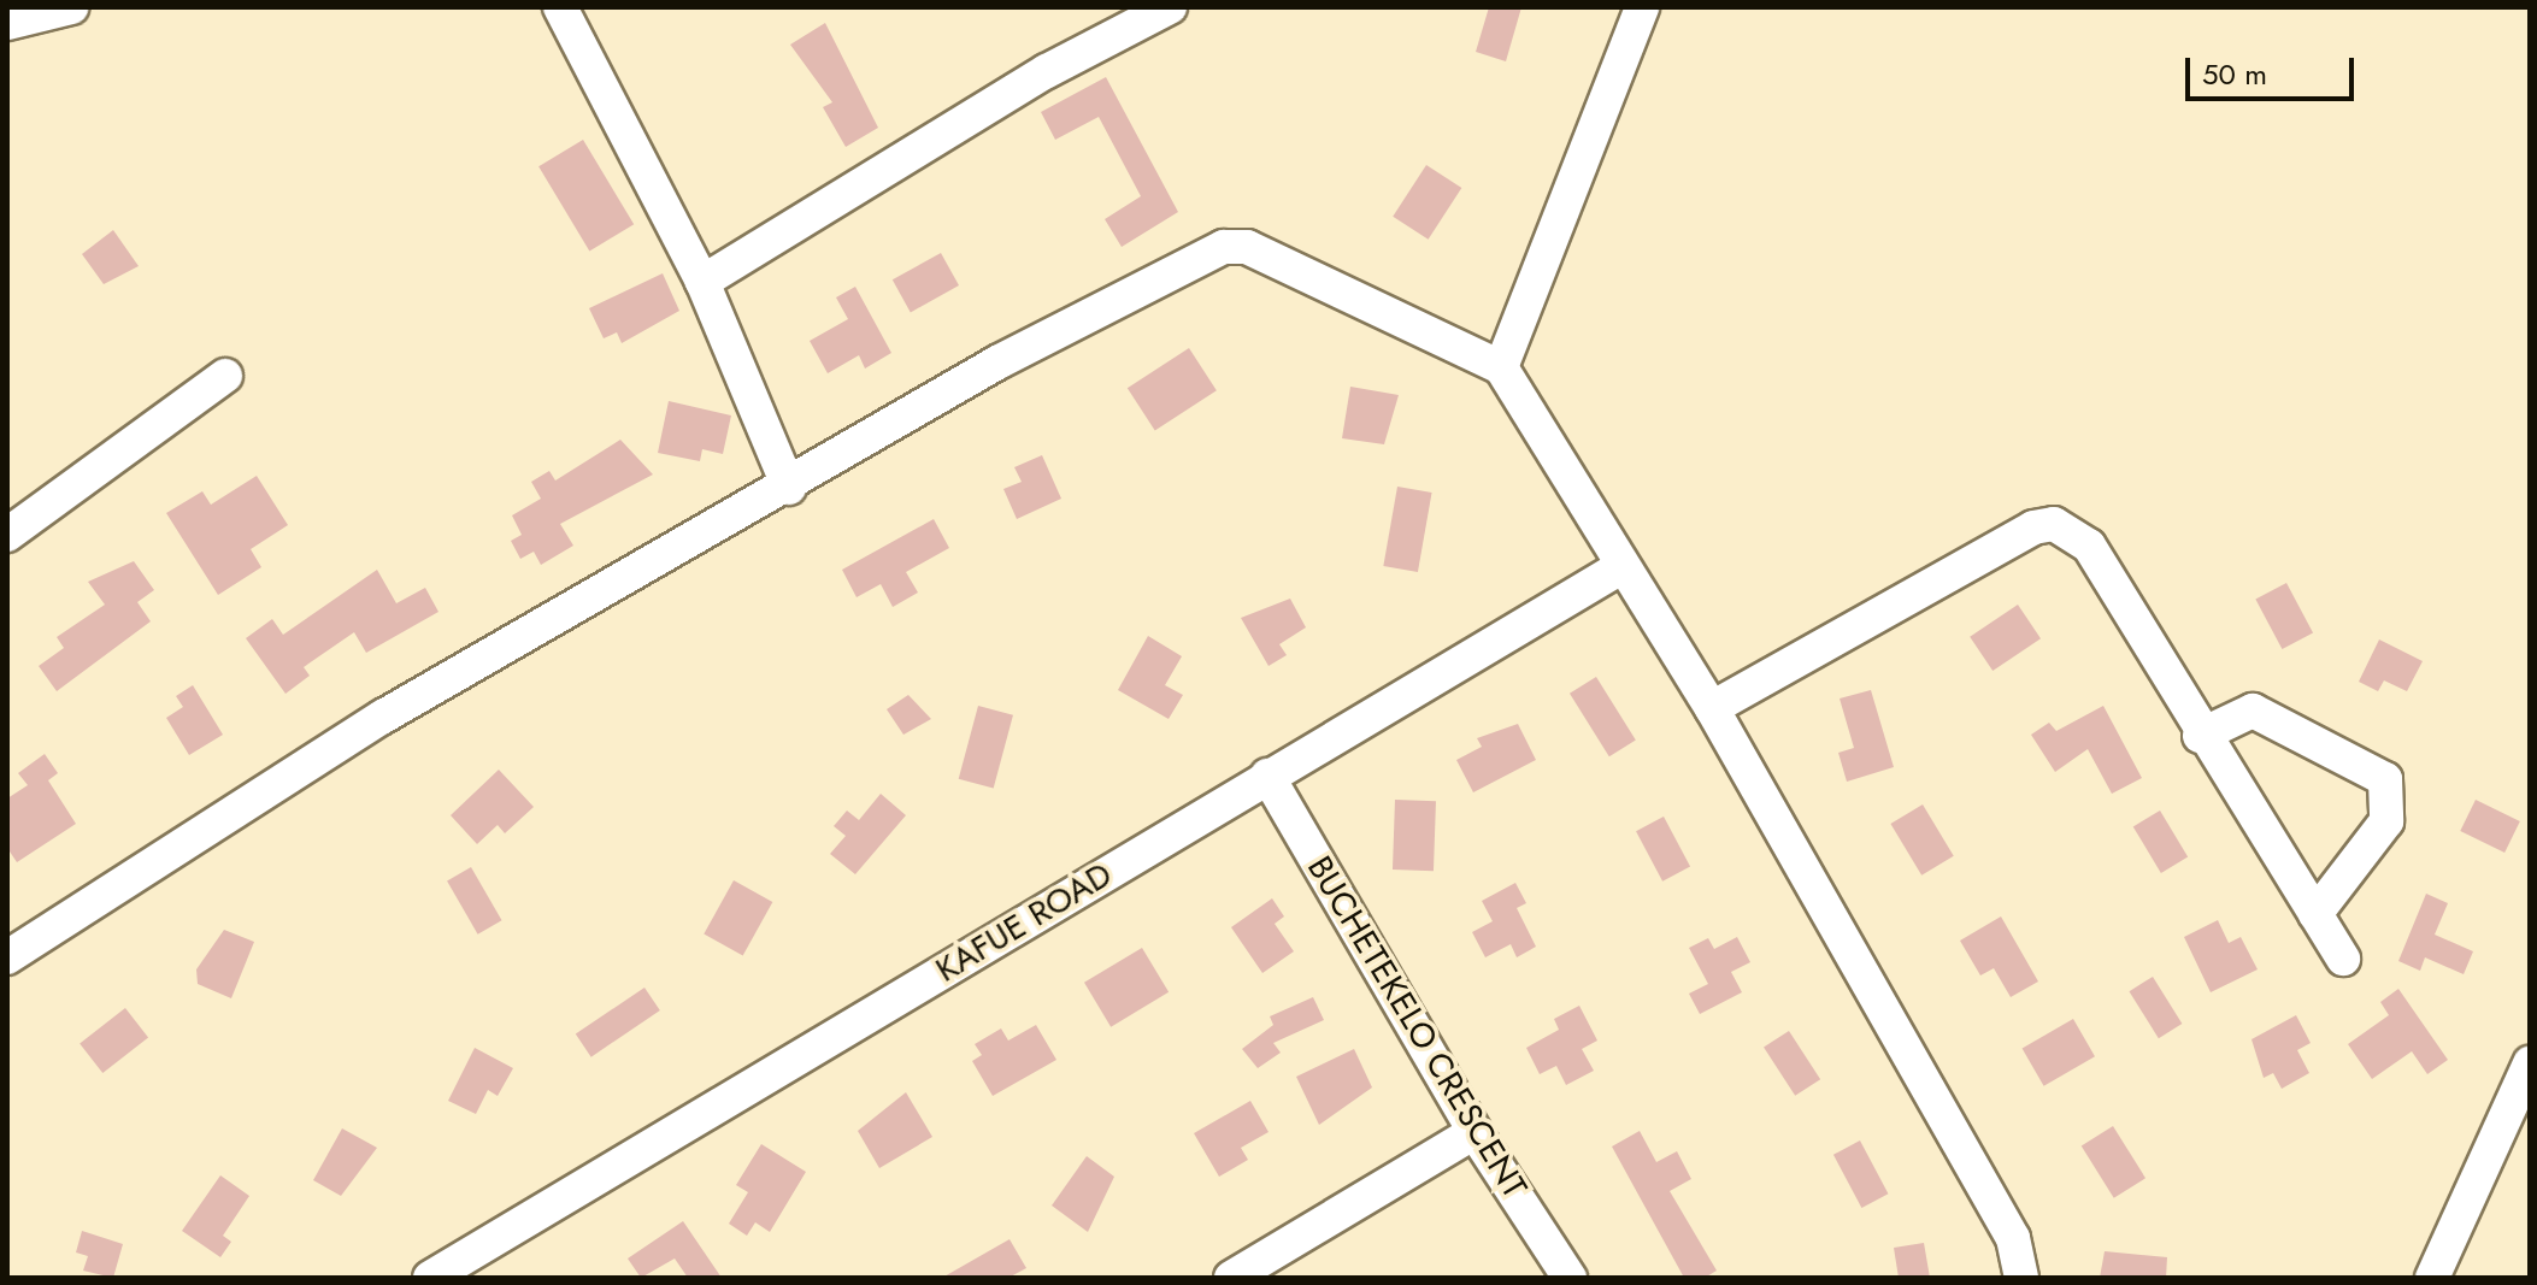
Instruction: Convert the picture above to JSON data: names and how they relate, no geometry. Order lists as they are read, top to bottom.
{
  "streets": {
    "street": ["KAFUE ROAD", "BUCHETEKELO CRESCENT"]
  },
  "crossings": [
    ["KAFUE ROAD", "BUCHETEKELO CRESCENT"]
  ],
  "scale_bar": "50 m"
}
